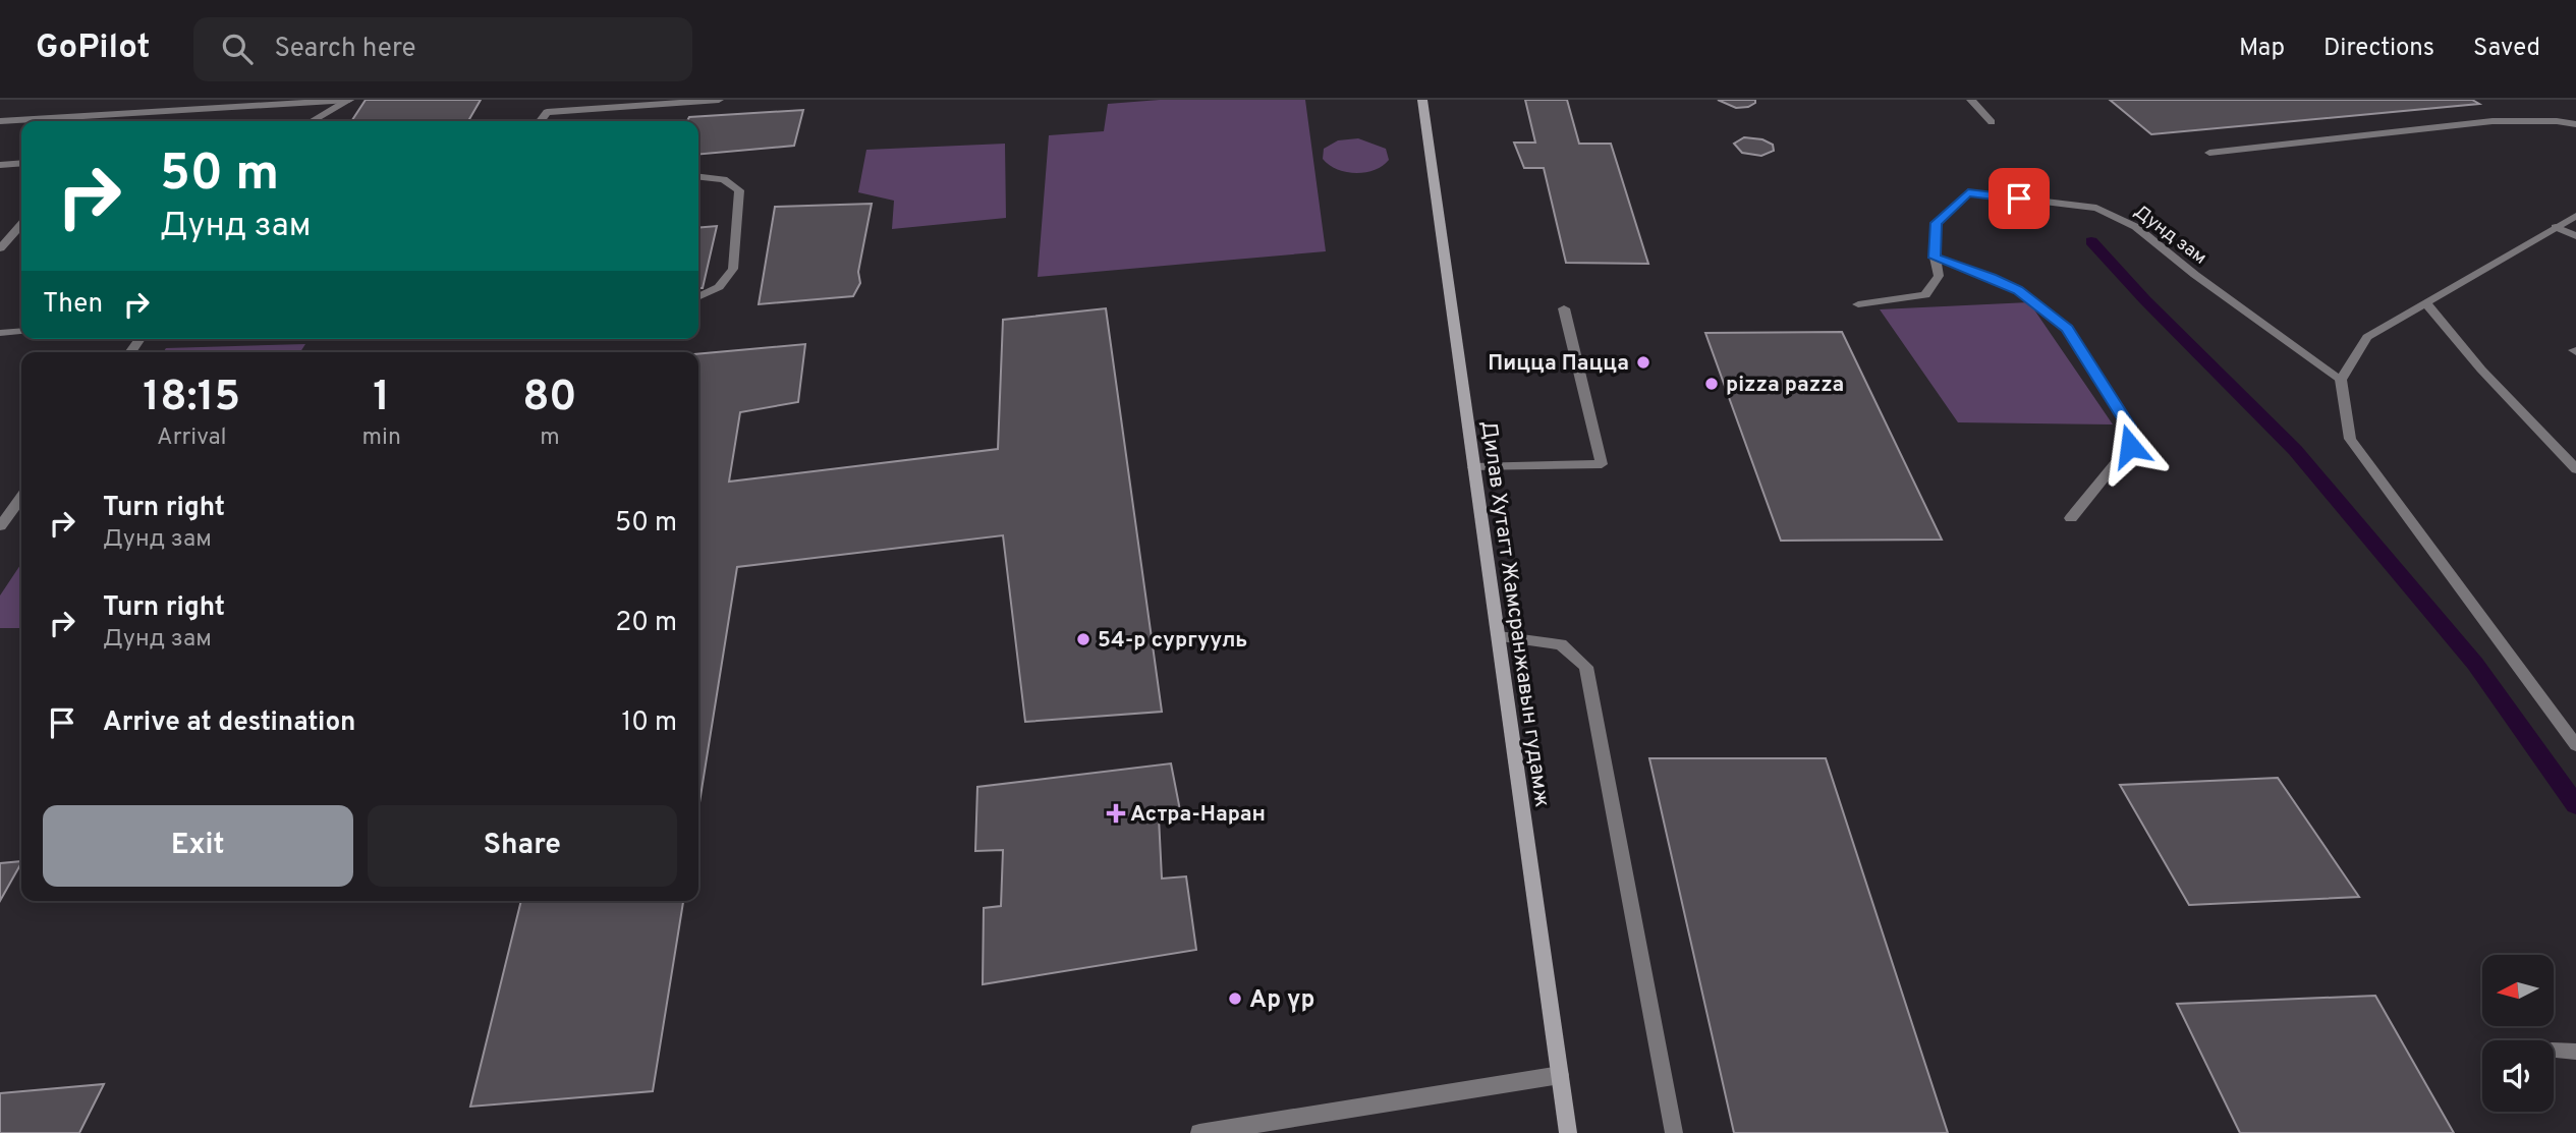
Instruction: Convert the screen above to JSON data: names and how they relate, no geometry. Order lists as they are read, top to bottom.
{
  "streets": {
    "main road": ["Дилав Хутагт Жамсранжавын гудамж"],
    "street": ["Дунд зам"]
  },
  "places": {
    "other": [
      "Пицца Пацца",
      "pizza pazza",
      "54-р сургууль",
      "Ар үр"
    ],
    "health": ["Астра-Наран"]
  },
  "north": "left",
  "page": {
    "header": "GoPilot",
    "search": "Search here",
    "nav": ["Map", "Directions", "Saved"],
    "turn": ["50 m", "Дунд зам"],
    "then": "Then",
    "eta": [
      "18:15",
      "Arrival",
      "1",
      "min",
      "80",
      "m"
    ],
    "list": [
      {
        "name": "Turn right",
        "note": "Дунд зам",
        "value": "50 m"
      },
      {
        "name": "Turn right",
        "note": "Дунд зам",
        "value": "20 m"
      },
      {
        "name": "Arrive at destination",
        "value": "10 m"
      }
    ],
    "buttons": ["Exit", "Share"]
  }
}
